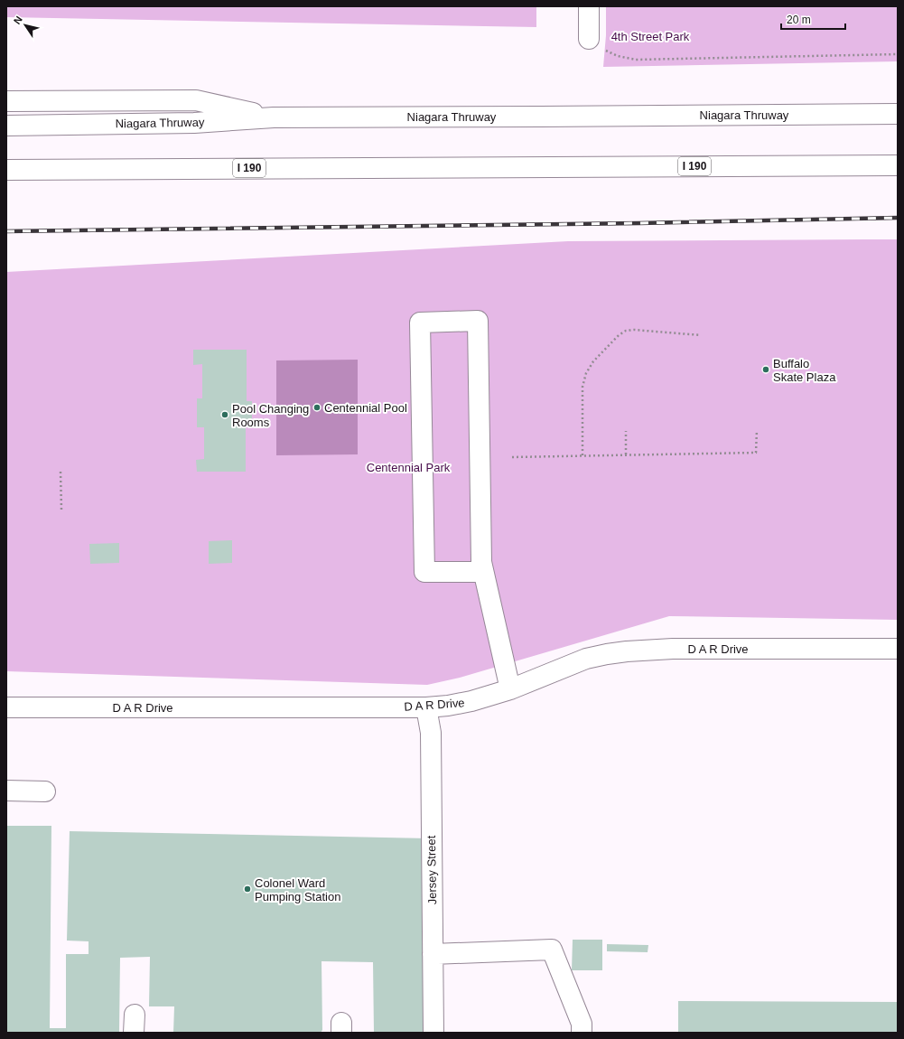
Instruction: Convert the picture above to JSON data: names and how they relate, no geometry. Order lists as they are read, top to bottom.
{
  "streets": {
    "main road": [
      "Niagara Thruway",
      "I 190",
      "D A R Drive",
      "Jersey Street"
    ]
  },
  "crossings": [
    ["D A R Drive", "Jersey Street"]
  ],
  "parks": ["4th Street Park", "Centennial Park"],
  "places": [
    "Buffalo Skate Plaza",
    "Centennial Pool",
    "Pool Changing Rooms",
    "Colonel Ward Pumping Station"
  ],
  "scale_bar": "20 m",
  "north": "top left"
}
